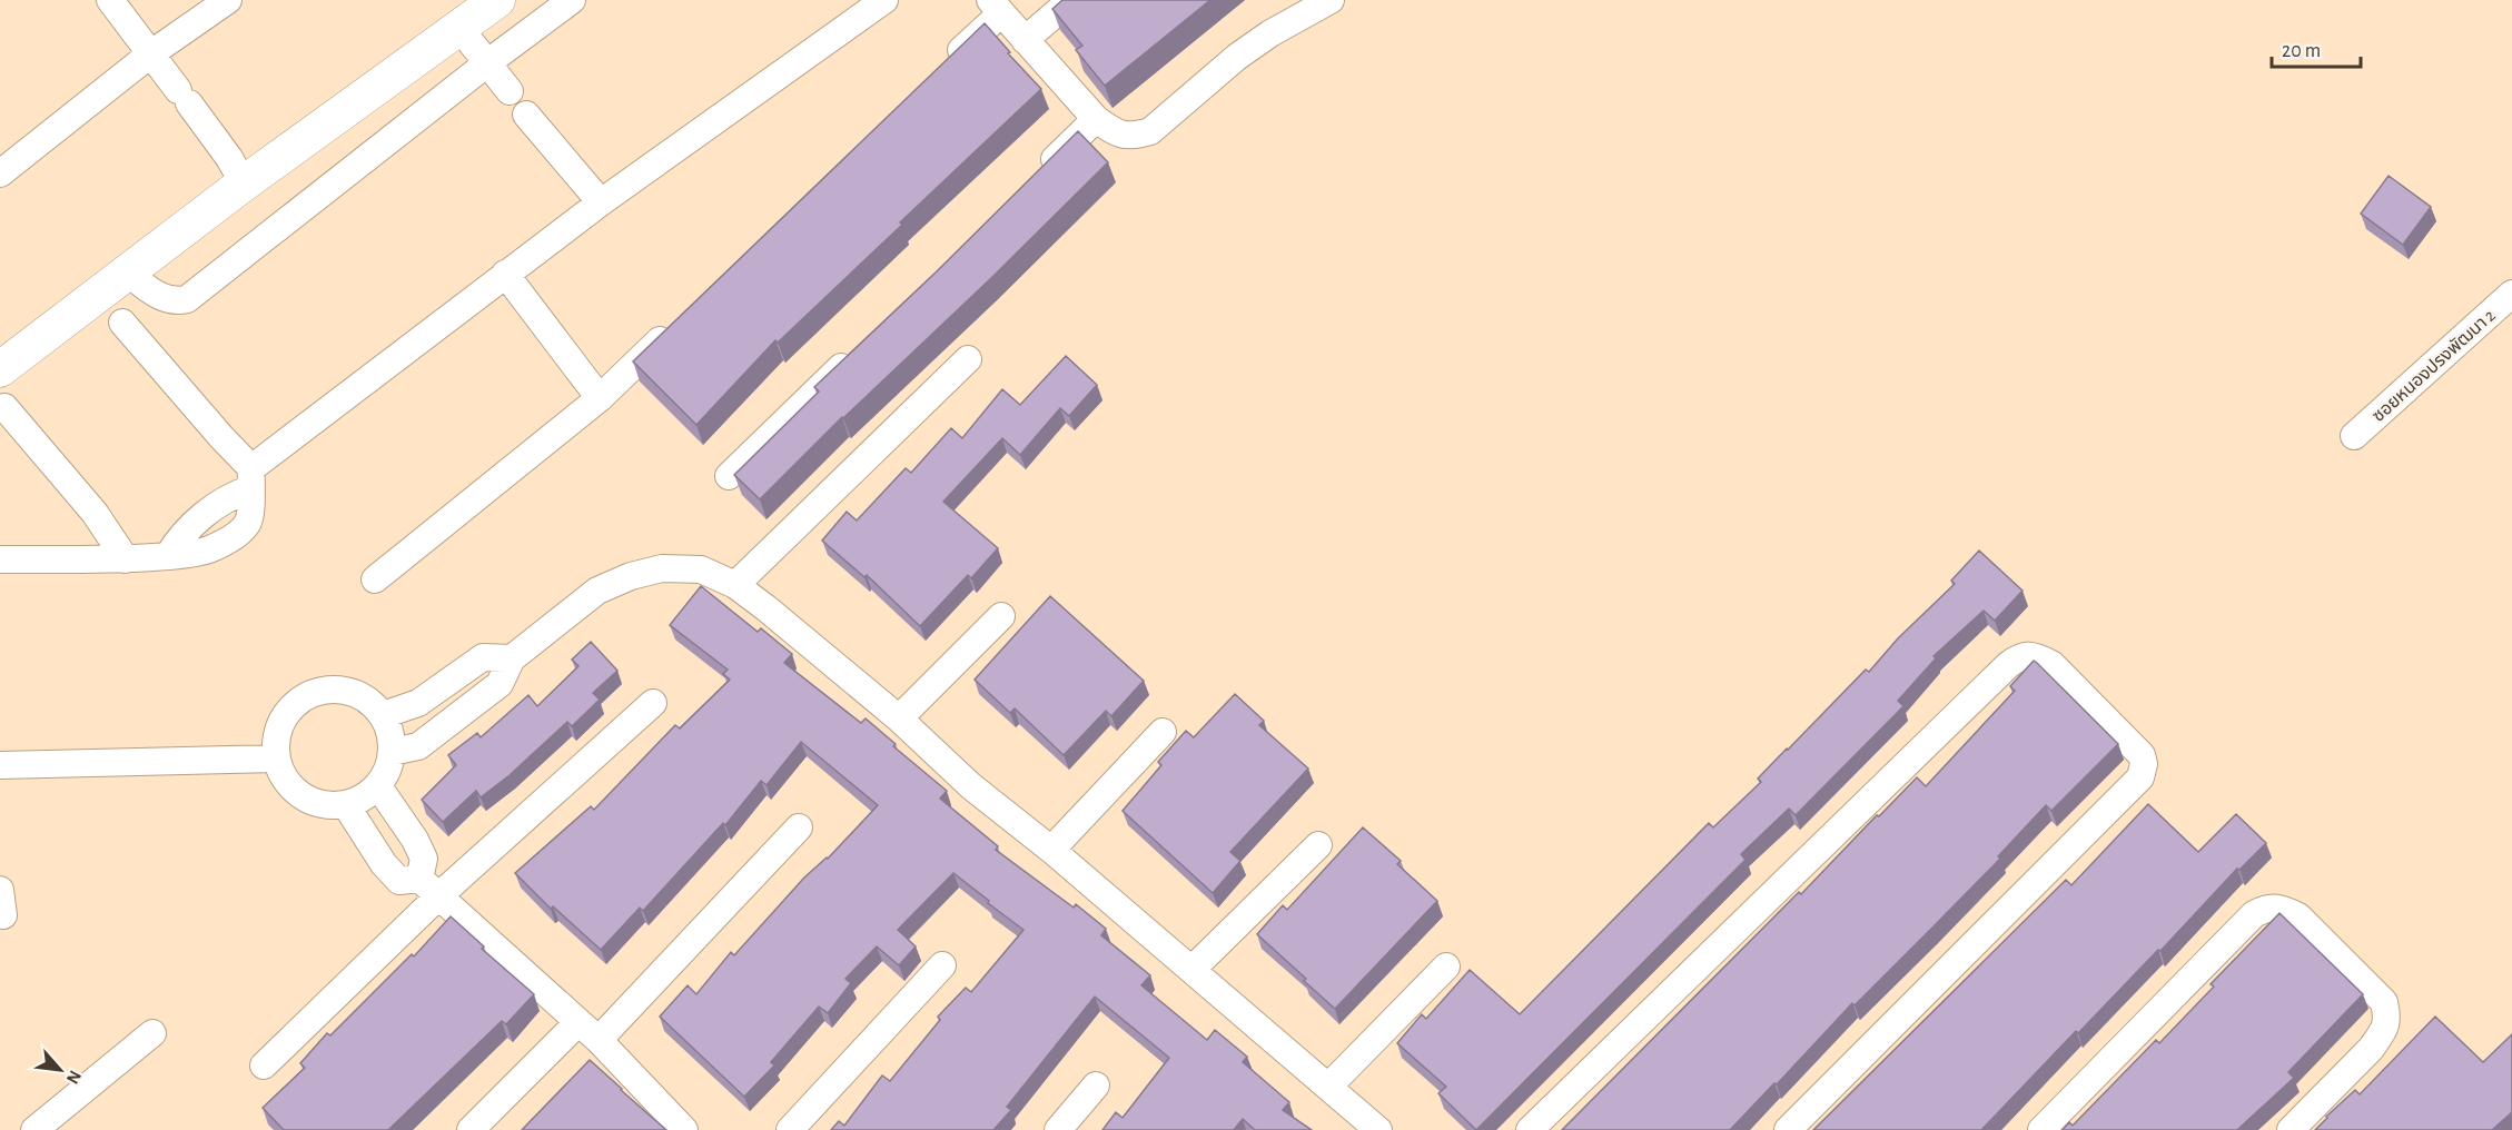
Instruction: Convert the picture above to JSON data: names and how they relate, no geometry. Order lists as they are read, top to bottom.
{
  "streets": {
    "street": ["ซอยหนองปรงพัฒนา 2"]
  },
  "scale_bar": "20 m",
  "north": "bottom right"
}
